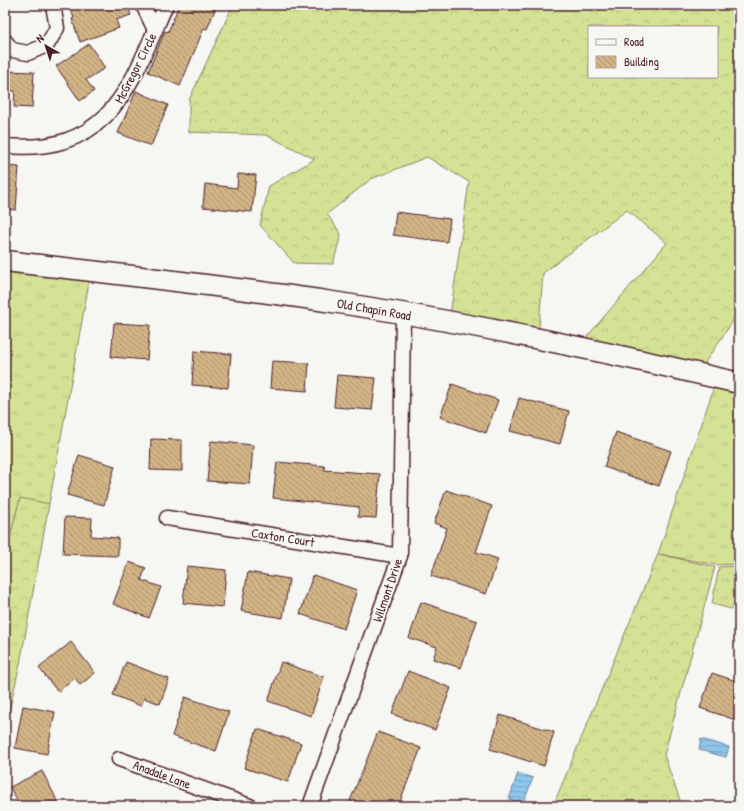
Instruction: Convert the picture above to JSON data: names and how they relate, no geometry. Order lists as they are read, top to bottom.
{
  "streets": {
    "street": [
      "McGregor Circle",
      "Old Chapin Road",
      "Caxton Court",
      "Wilmont Drive",
      "Anadale Lane"
    ]
  },
  "crossings": [
    ["Old Chapin Road", "Wilmont Drive"],
    ["Caxton Court", "Wilmont Drive"]
  ],
  "legend": ["Road", "Building"],
  "north": "top left"
}
